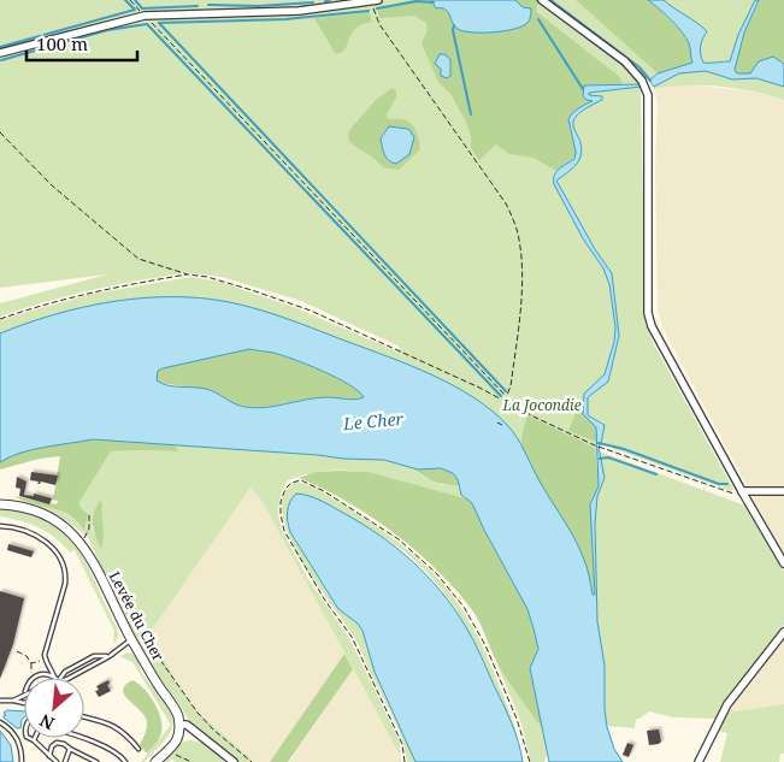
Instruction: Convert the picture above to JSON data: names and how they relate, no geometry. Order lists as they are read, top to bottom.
{
  "streets": {
    "street": ["Levée du Cher"]
  },
  "water": ["Le Cher"],
  "parks": ["La Jocondie"],
  "scale_bar": "100 m",
  "north": "bottom left"
}
